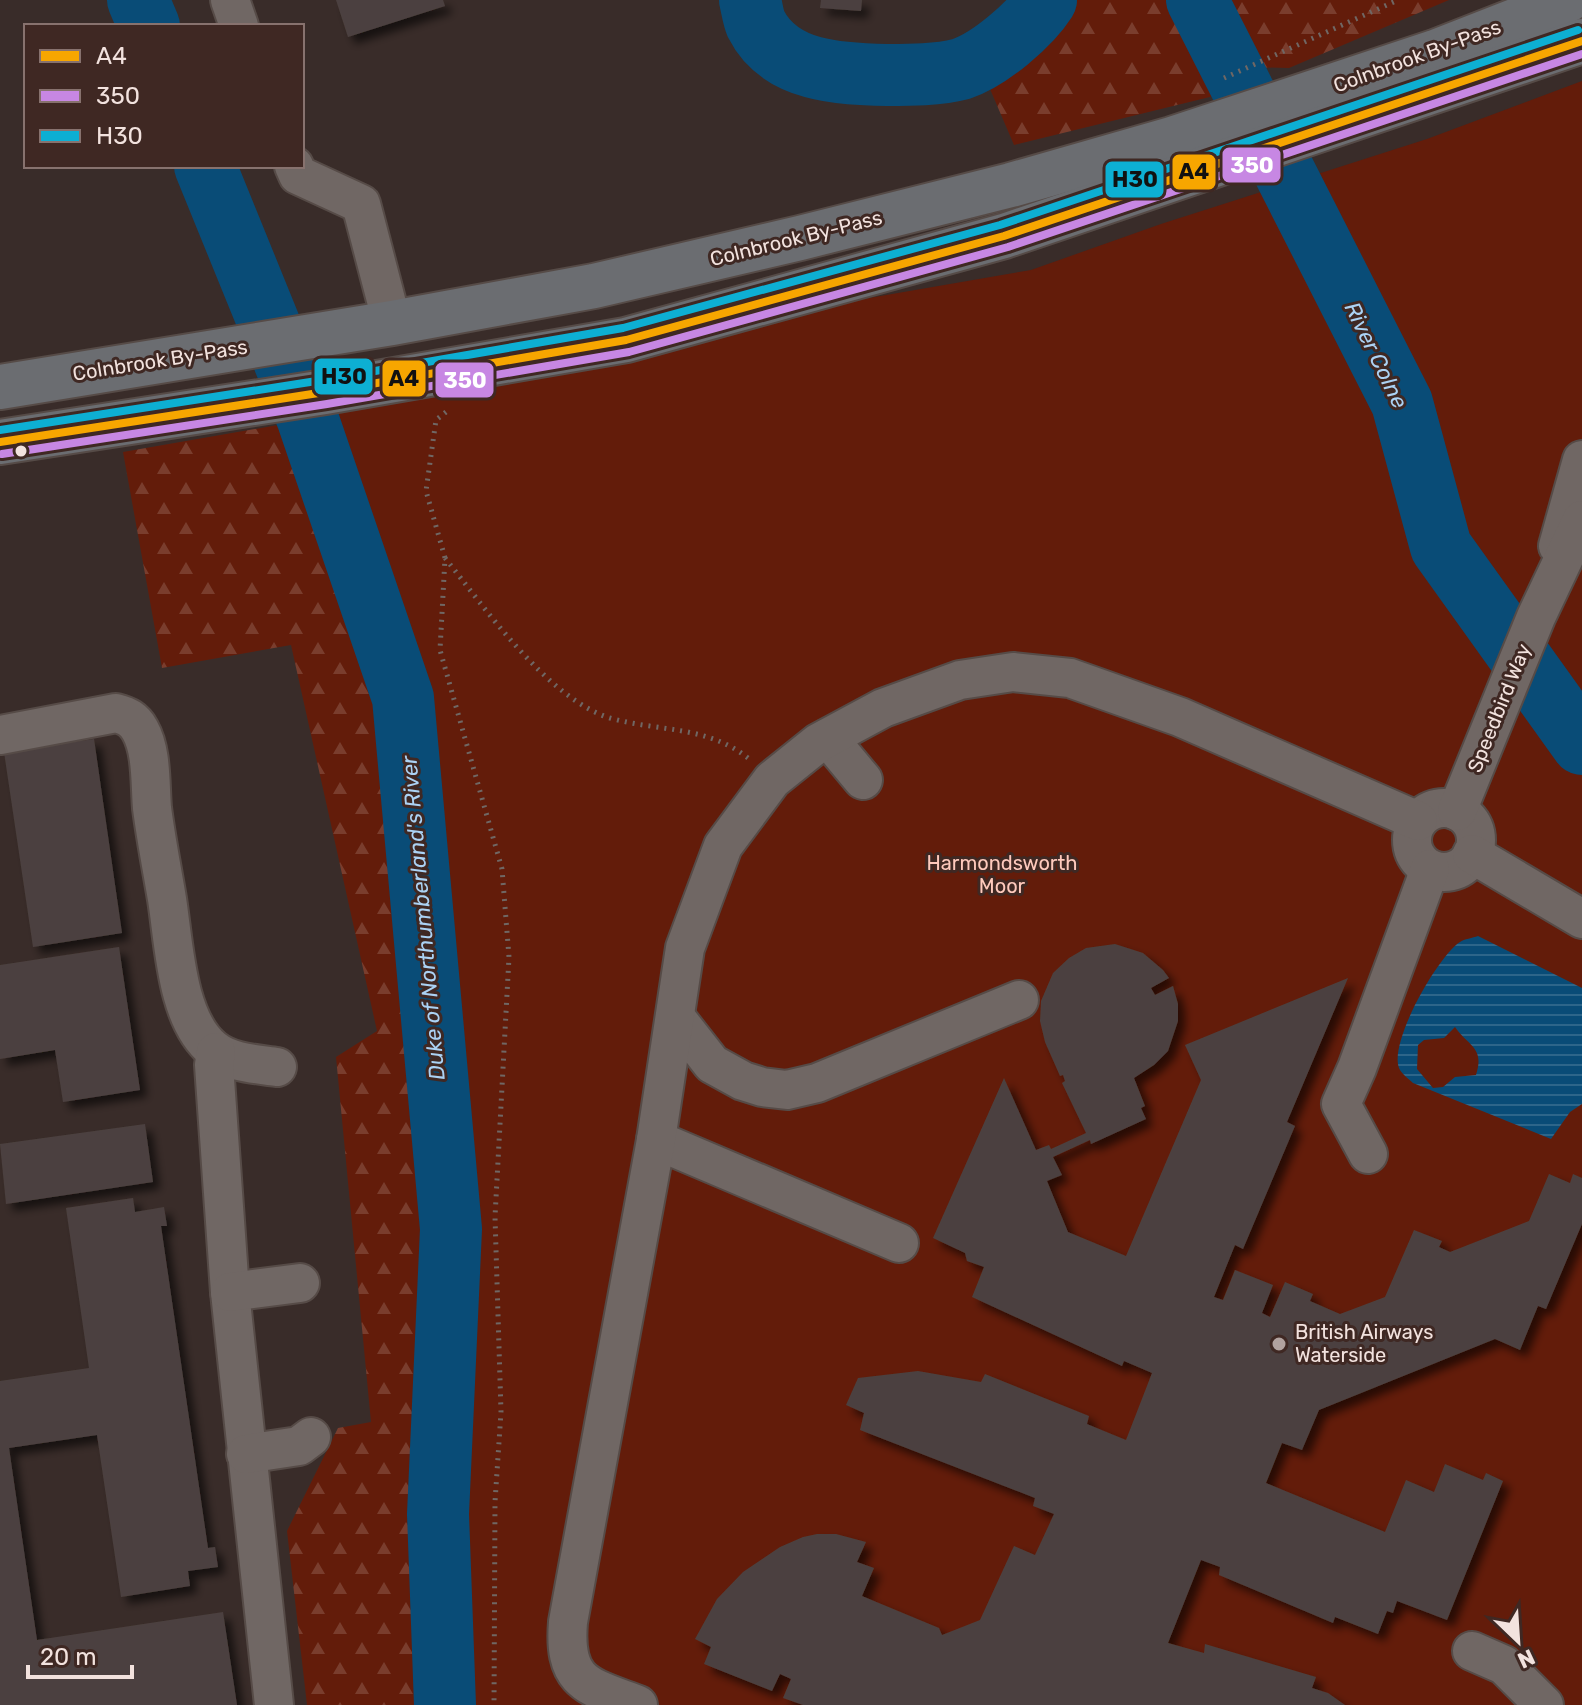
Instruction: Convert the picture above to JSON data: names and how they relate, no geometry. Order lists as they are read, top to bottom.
{
  "streets": {
    "highway": ["Colnbrook By-Pass"],
    "lane": ["Speedbird Way"]
  },
  "water": ["River Colne", "Duke of Northumberland's River"],
  "parks": ["Harmondsworth Moor"],
  "places": ["British Airways Waterside"],
  "lines": ["transit line H30", "transit line A4", "transit line 350"],
  "legend": ["A4", "350", "H30"],
  "scale_bar": "20 m",
  "north": "bottom right"
}
